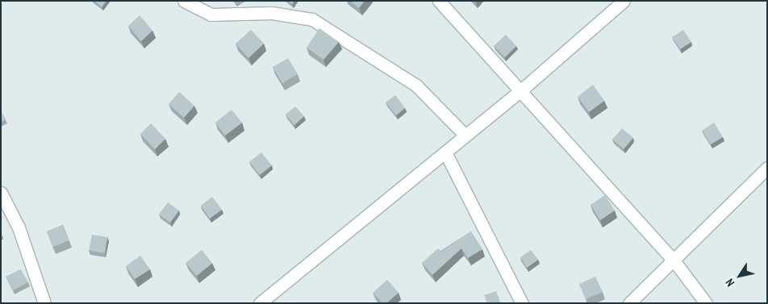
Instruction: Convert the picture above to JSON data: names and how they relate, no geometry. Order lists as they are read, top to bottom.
{
  "north": "bottom left"
}
